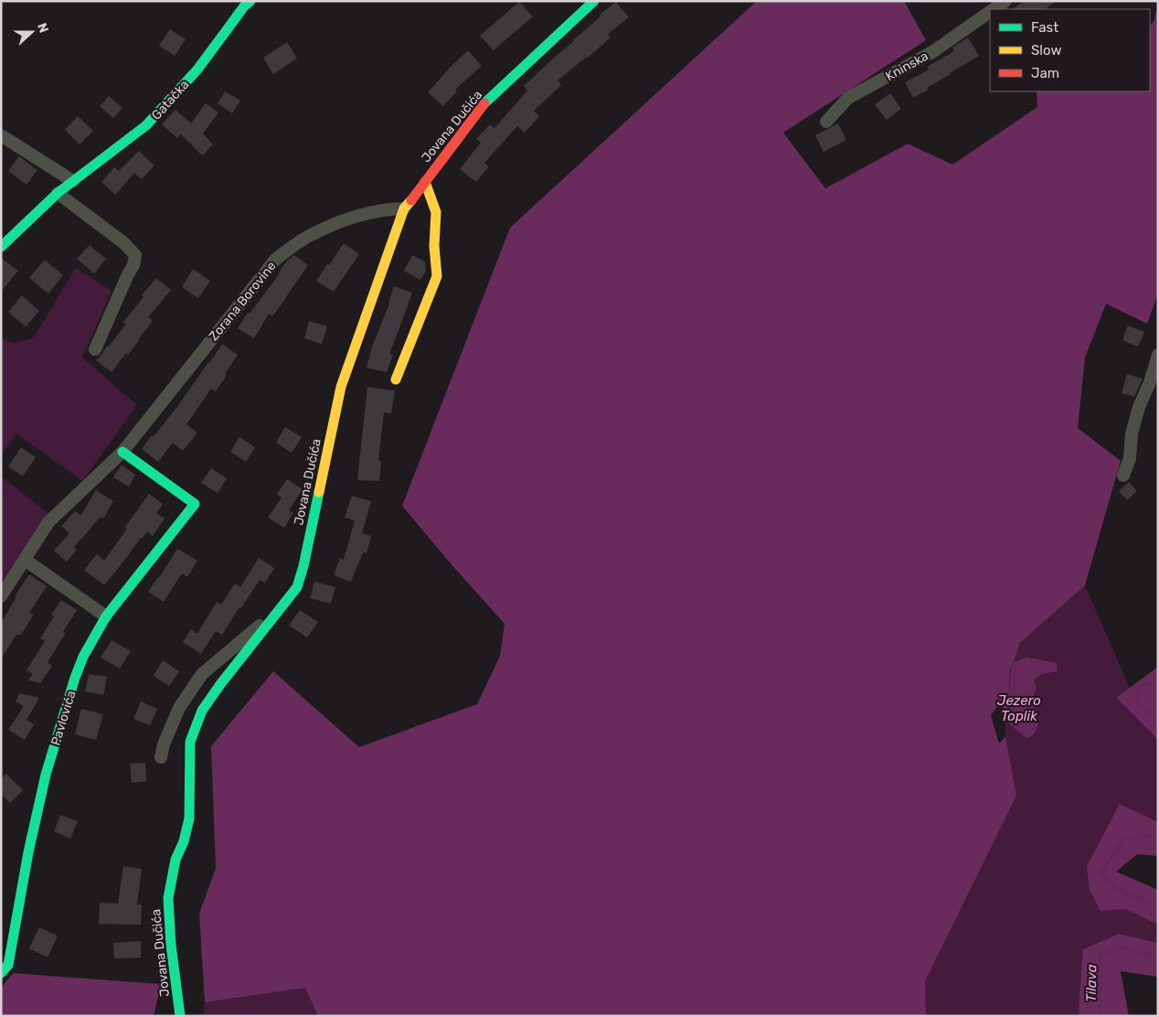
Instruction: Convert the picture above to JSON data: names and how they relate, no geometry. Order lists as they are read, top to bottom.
{
  "streets": {
    "street": [
      "Kninska",
      "Gatačka",
      "Jovana Dučića",
      "Zorana Borovine",
      "Pavlovića"
    ]
  },
  "crossings": [
    ["Jovana Dučića", "Zorana Borovine"],
    ["Zorana Borovine", "Pavlovića"]
  ],
  "water": ["Jezero Toplik", "Tilava"],
  "legend": ["Fast", "Slow", "Jam"],
  "north": "right"
}
